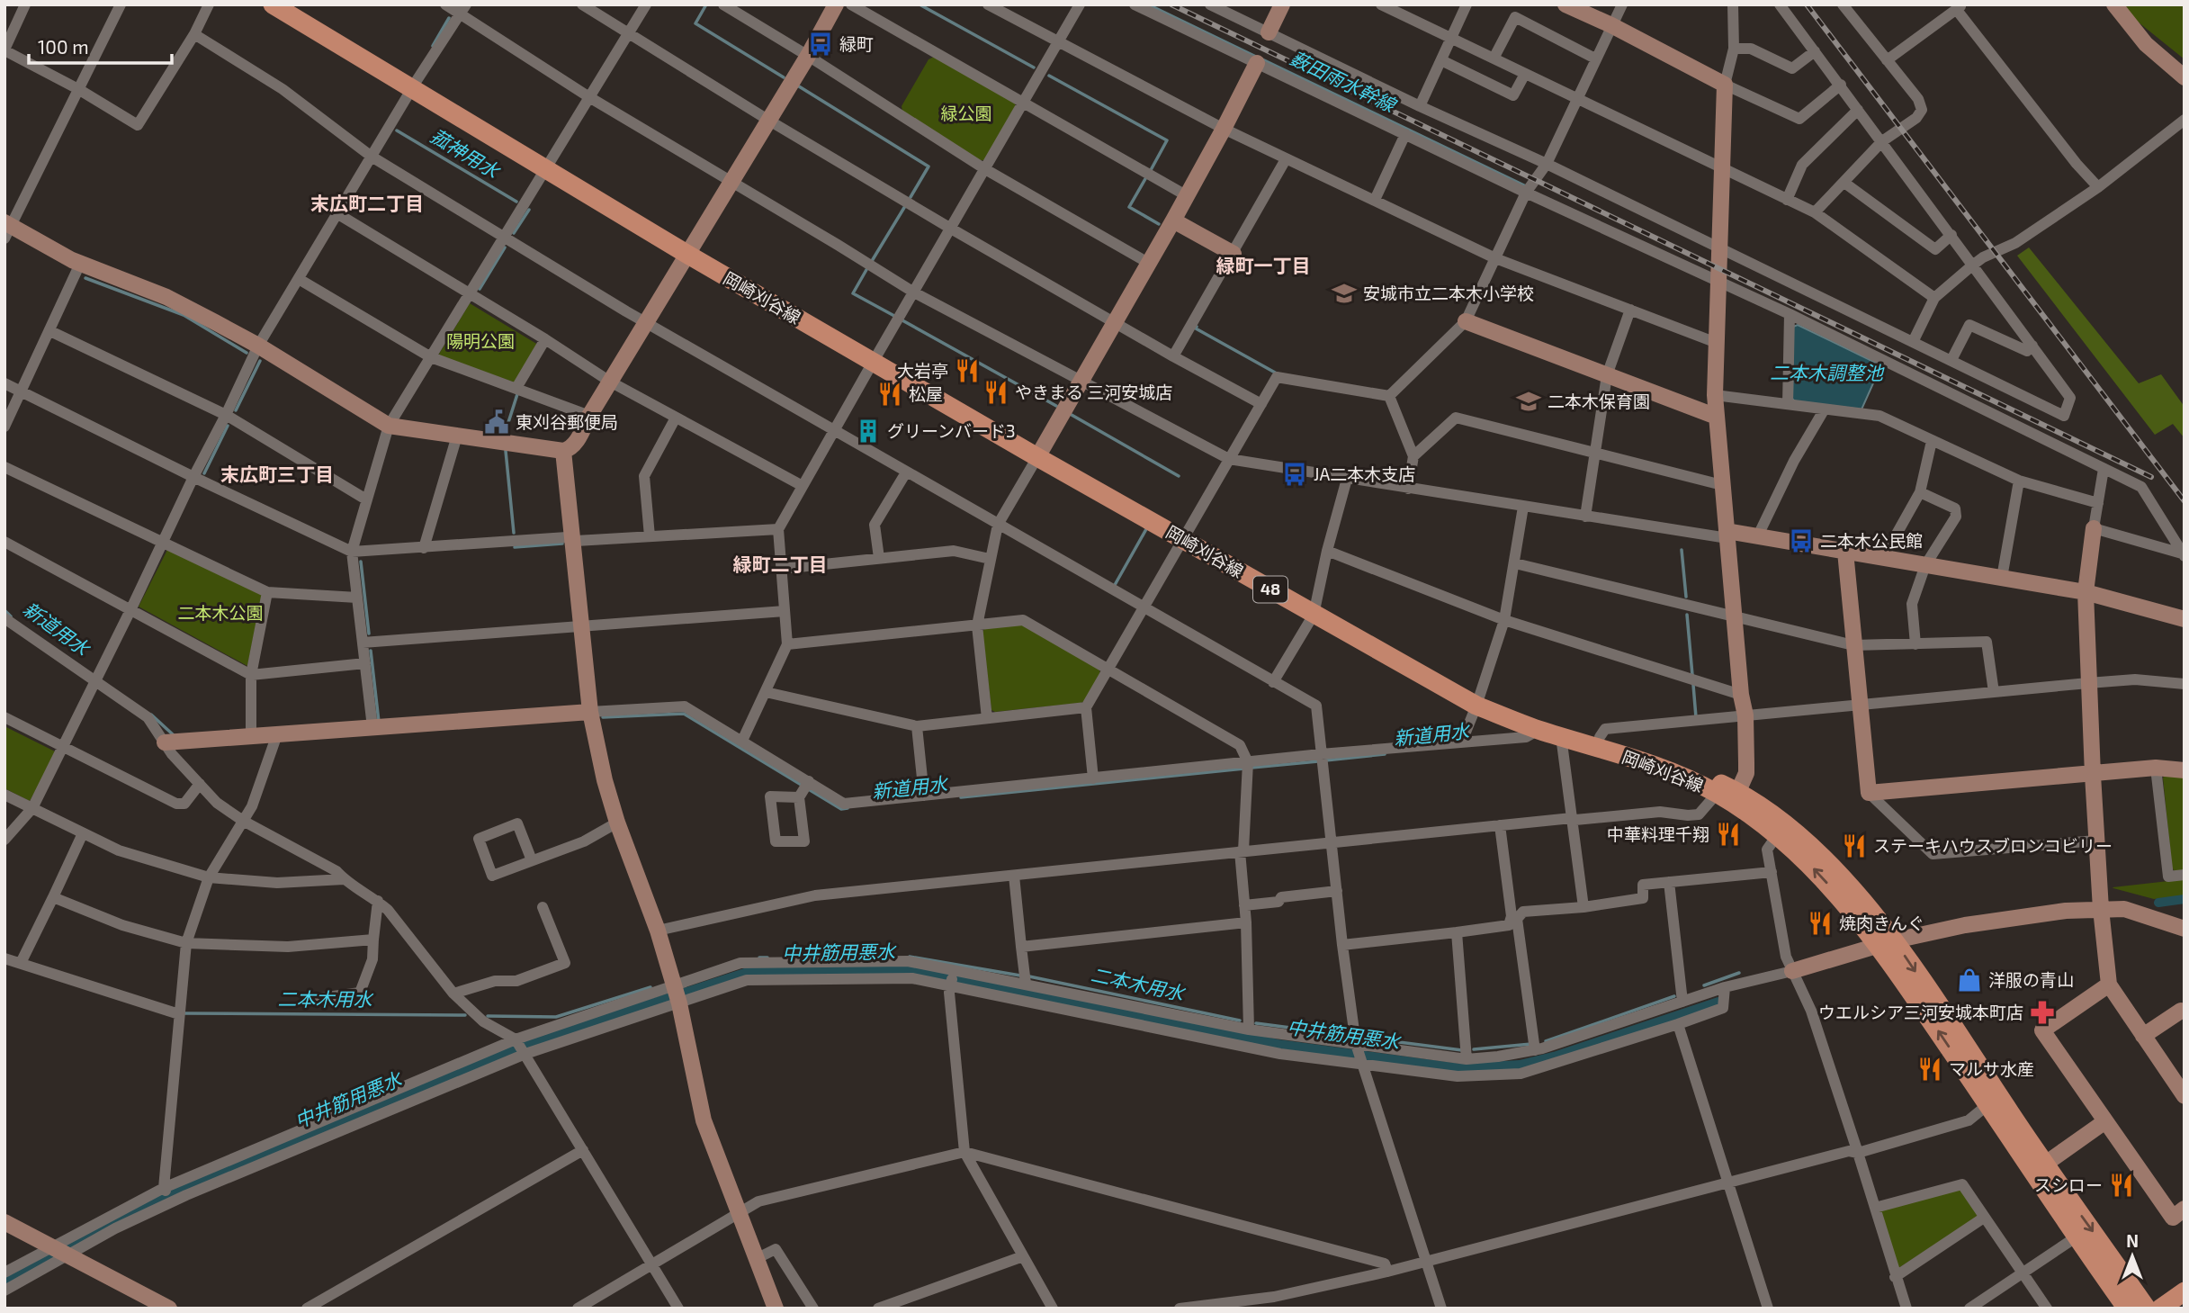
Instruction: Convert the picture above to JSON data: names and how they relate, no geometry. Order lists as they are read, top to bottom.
{
  "streets": {
    "main road": ["岡崎刈谷線", "48"]
  },
  "districts": [
    "末広町二丁目",
    "緑町一丁目",
    "末広町三丁目",
    "緑町二丁目"
  ],
  "water": [
    "薮田雨水幹線",
    "菰神用水",
    "二本木調整池",
    "新道用水",
    "中井筋用悪水",
    "二本木用水"
  ],
  "parks": ["緑公園", "陽明公園", "二本木公園"],
  "places": {
    "bus stop": ["緑町", "JA二本木支店", "二本木公民館"],
    "school or university": ["安城市立二本木小学校", "二本木保育園"],
    "restaurant": [
      "大岩亭",
      "やきまる 三河安城店",
      "松屋",
      "中華料理千翔",
      "ステーキハウスブロンコビリー",
      "焼肉きんぐ",
      "マルサ水産",
      "スシロー"
    ],
    "public building": ["東刈谷郵便局"],
    "building": ["グリーンバード3"],
    "shop": ["洋服の青山"],
    "pharmacy": ["ウエルシア三河安城本町店"]
  },
  "scale_bar": "100 m",
  "north": "top"
}
